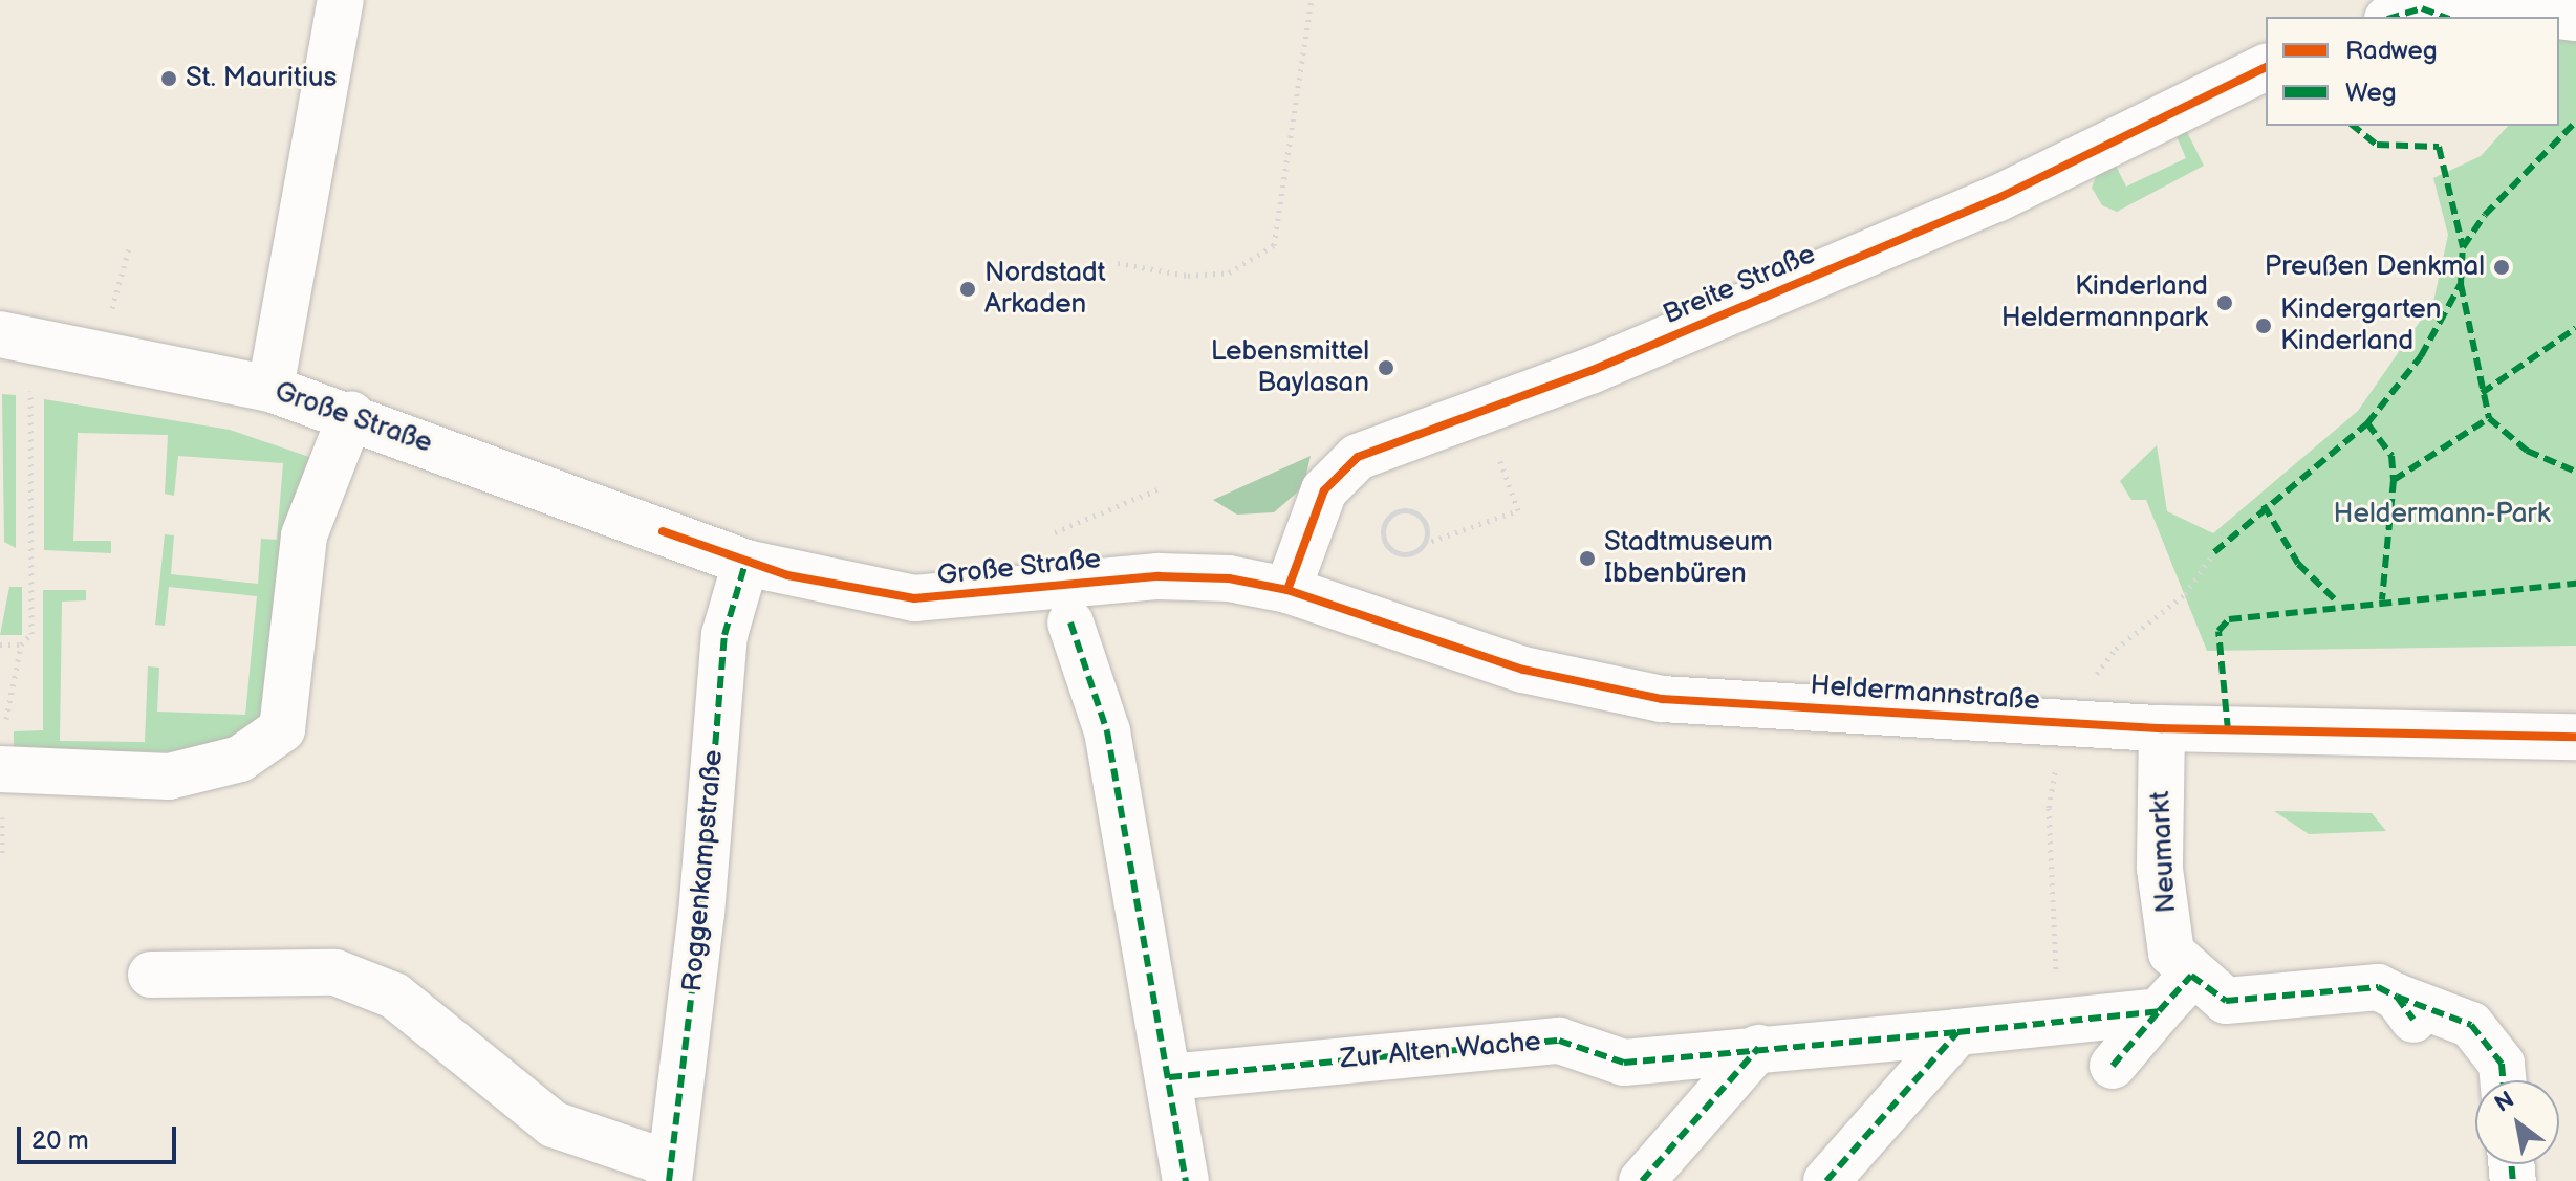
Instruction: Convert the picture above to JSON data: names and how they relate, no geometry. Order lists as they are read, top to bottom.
{
  "streets": {
    "street": [
      "Breite Straße",
      "Große Straße",
      "Heldermannstraße",
      "Neumarkt",
      "Roggenkampstraße",
      "Zur Alten Wache"
    ]
  },
  "crossings": [
    ["Breite Straße", "Große Straße"],
    ["Breite Straße", "Heldermannstraße"],
    ["Große Straße", "Heldermannstraße"],
    ["Große Straße", "Roggenkampstraße"],
    ["Heldermannstraße", "Neumarkt"]
  ],
  "parks": ["Heldermann-Park"],
  "places": [
    "St. Mauritius",
    "Preußen Denkmal",
    "Nordstadt Arkaden",
    "Kinderland Heldermannpark",
    "Kindergarten Kinderland",
    "Lebensmittel Baylasan",
    "Stadtmuseum Ibbenbüren"
  ],
  "legend": ["Radweg", "Weg"],
  "scale_bar": "20 m",
  "north": "top left"
}
